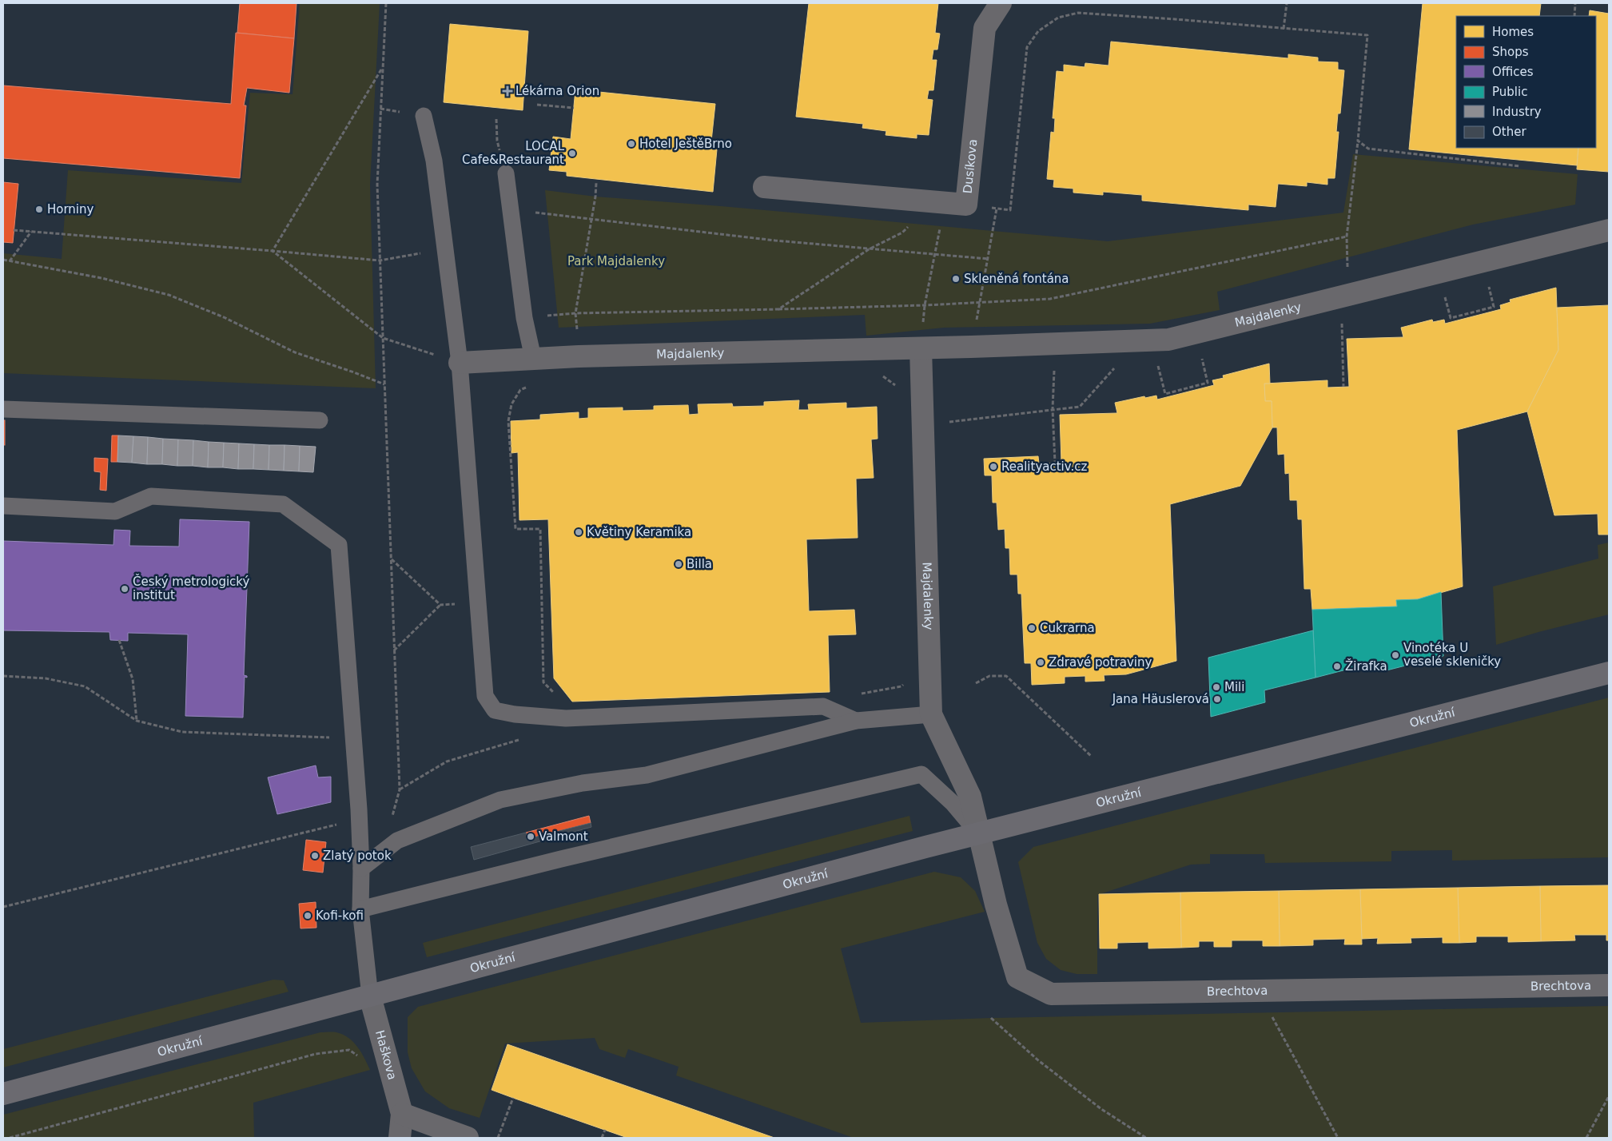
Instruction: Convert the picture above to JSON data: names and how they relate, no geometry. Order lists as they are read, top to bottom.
{
  "streets": {
    "street": [
      "Dusíkova",
      "Majdalenky",
      "Okružní",
      "Brechtova",
      "Haškova"
    ]
  },
  "crossings": [
    ["Majdalenky", "Okružní"],
    ["Majdalenky", "Brechtova"],
    ["Okružní", "Brechtova"],
    ["Okružní", "Haškova"]
  ],
  "parks": ["Park Majdalenky"],
  "places": {
    "health": ["Lékárna Orion"],
    "other": [
      "Hotel JeštěBrno",
      "LOCAL Cafe&Restaurant",
      "Horniny",
      "Skleněná fontána",
      "Realityactiv.cz",
      "Květiny Keramika",
      "Billa",
      "Český metrologický institut",
      "Cukrarna",
      "Vinotéka U veselé skleničky",
      "Zdravé potraviny",
      "Žirafka",
      "Mili",
      "Jana Häuslerová",
      "Valmont",
      "Zlatý potok",
      "Kofi-kofi"
    ]
  },
  "legend": [
    "Homes",
    "Shops",
    "Offices",
    "Public",
    "Industry",
    "Other"
  ]
}
